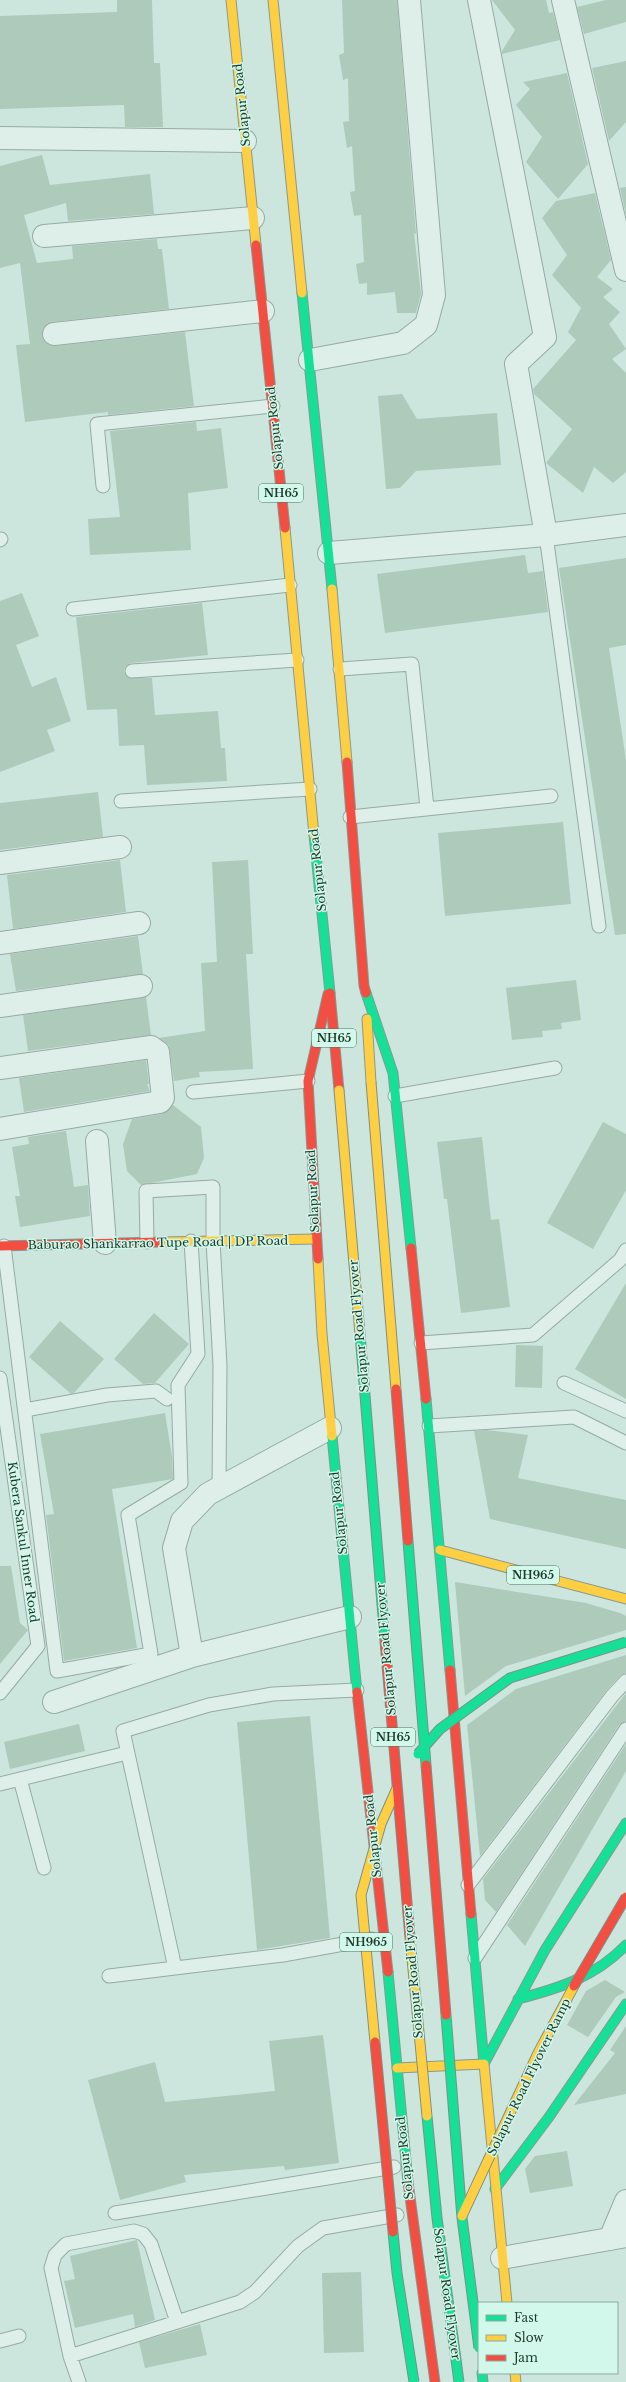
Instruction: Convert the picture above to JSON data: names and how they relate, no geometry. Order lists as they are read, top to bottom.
{
  "streets": {
    "main road": [
      "Solapur Road",
      "NH65",
      "Baburao Shankarrao Tupe Road | DP Road",
      "Solapur Road Flyover",
      "NH965",
      "Solapur Road Flyover Ramp"
    ],
    "lane": ["Kubera Sankul Inner Road"]
  },
  "crossings": [
    ["Solapur Road", "Baburao Shankarrao Tupe Road | DP Road"],
    ["Solapur Road", "Solapur Road Flyover"],
    ["NH65", "Solapur Road Flyover"],
    ["Solapur Road Flyover", "Solapur Road Flyover Ramp"]
  ],
  "legend": ["Fast", "Slow", "Jam"]
}
